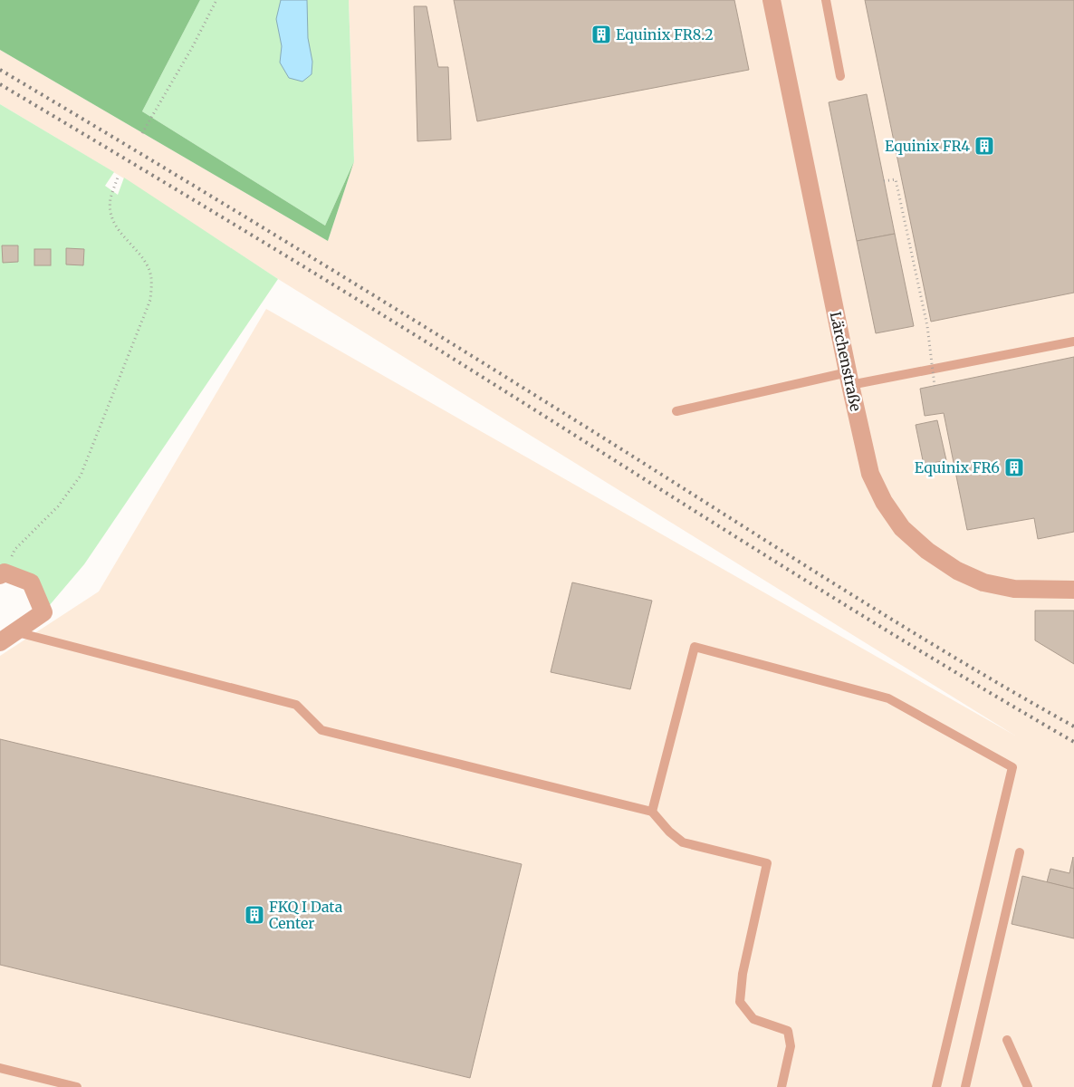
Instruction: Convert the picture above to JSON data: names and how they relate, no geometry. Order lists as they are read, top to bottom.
{
  "streets": {
    "street": ["Lärchenstraße"]
  },
  "places": {
    "building": [
      "Equinix FR8.2",
      "Equinix FR4",
      "Equinix FR6",
      "FKQ I Data Center"
    ]
  }
}
